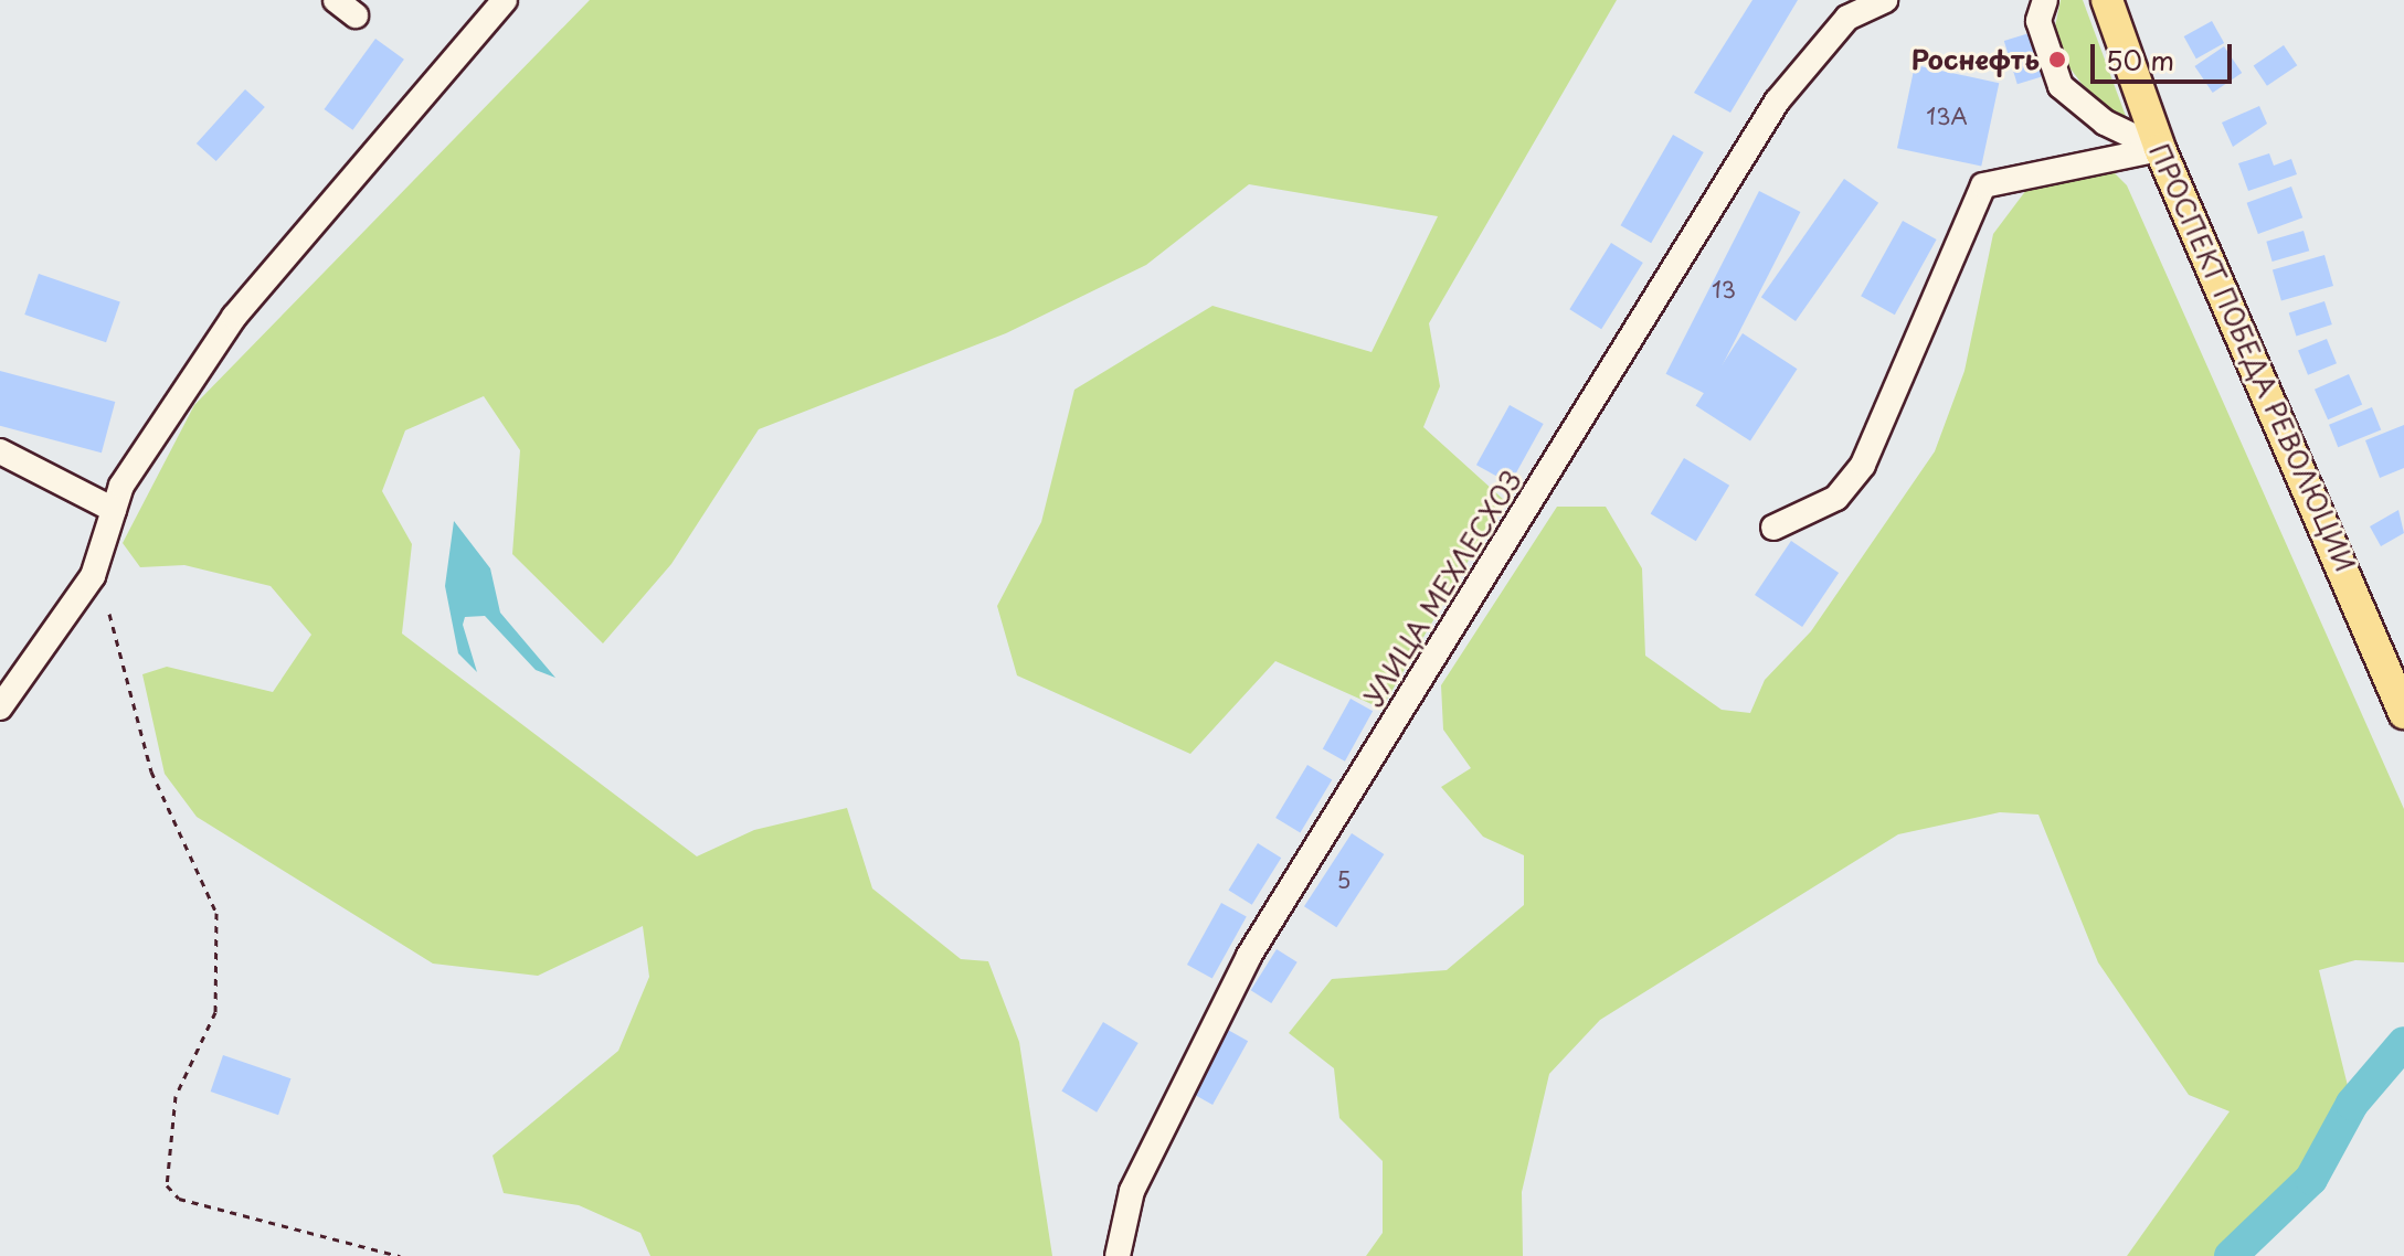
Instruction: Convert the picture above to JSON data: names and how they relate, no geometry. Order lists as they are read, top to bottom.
{
  "streets": {
    "main road": ["ПРОСПЕКТ ПОБЕДА РЕВОЛЮЦИИ"],
    "street": ["УЛИЦА МЕХЛЕСХОЗ"]
  },
  "places": ["Роснефть"],
  "house_numbers": ["13А", "13", "5"],
  "scale_bar": "50 m"
}
